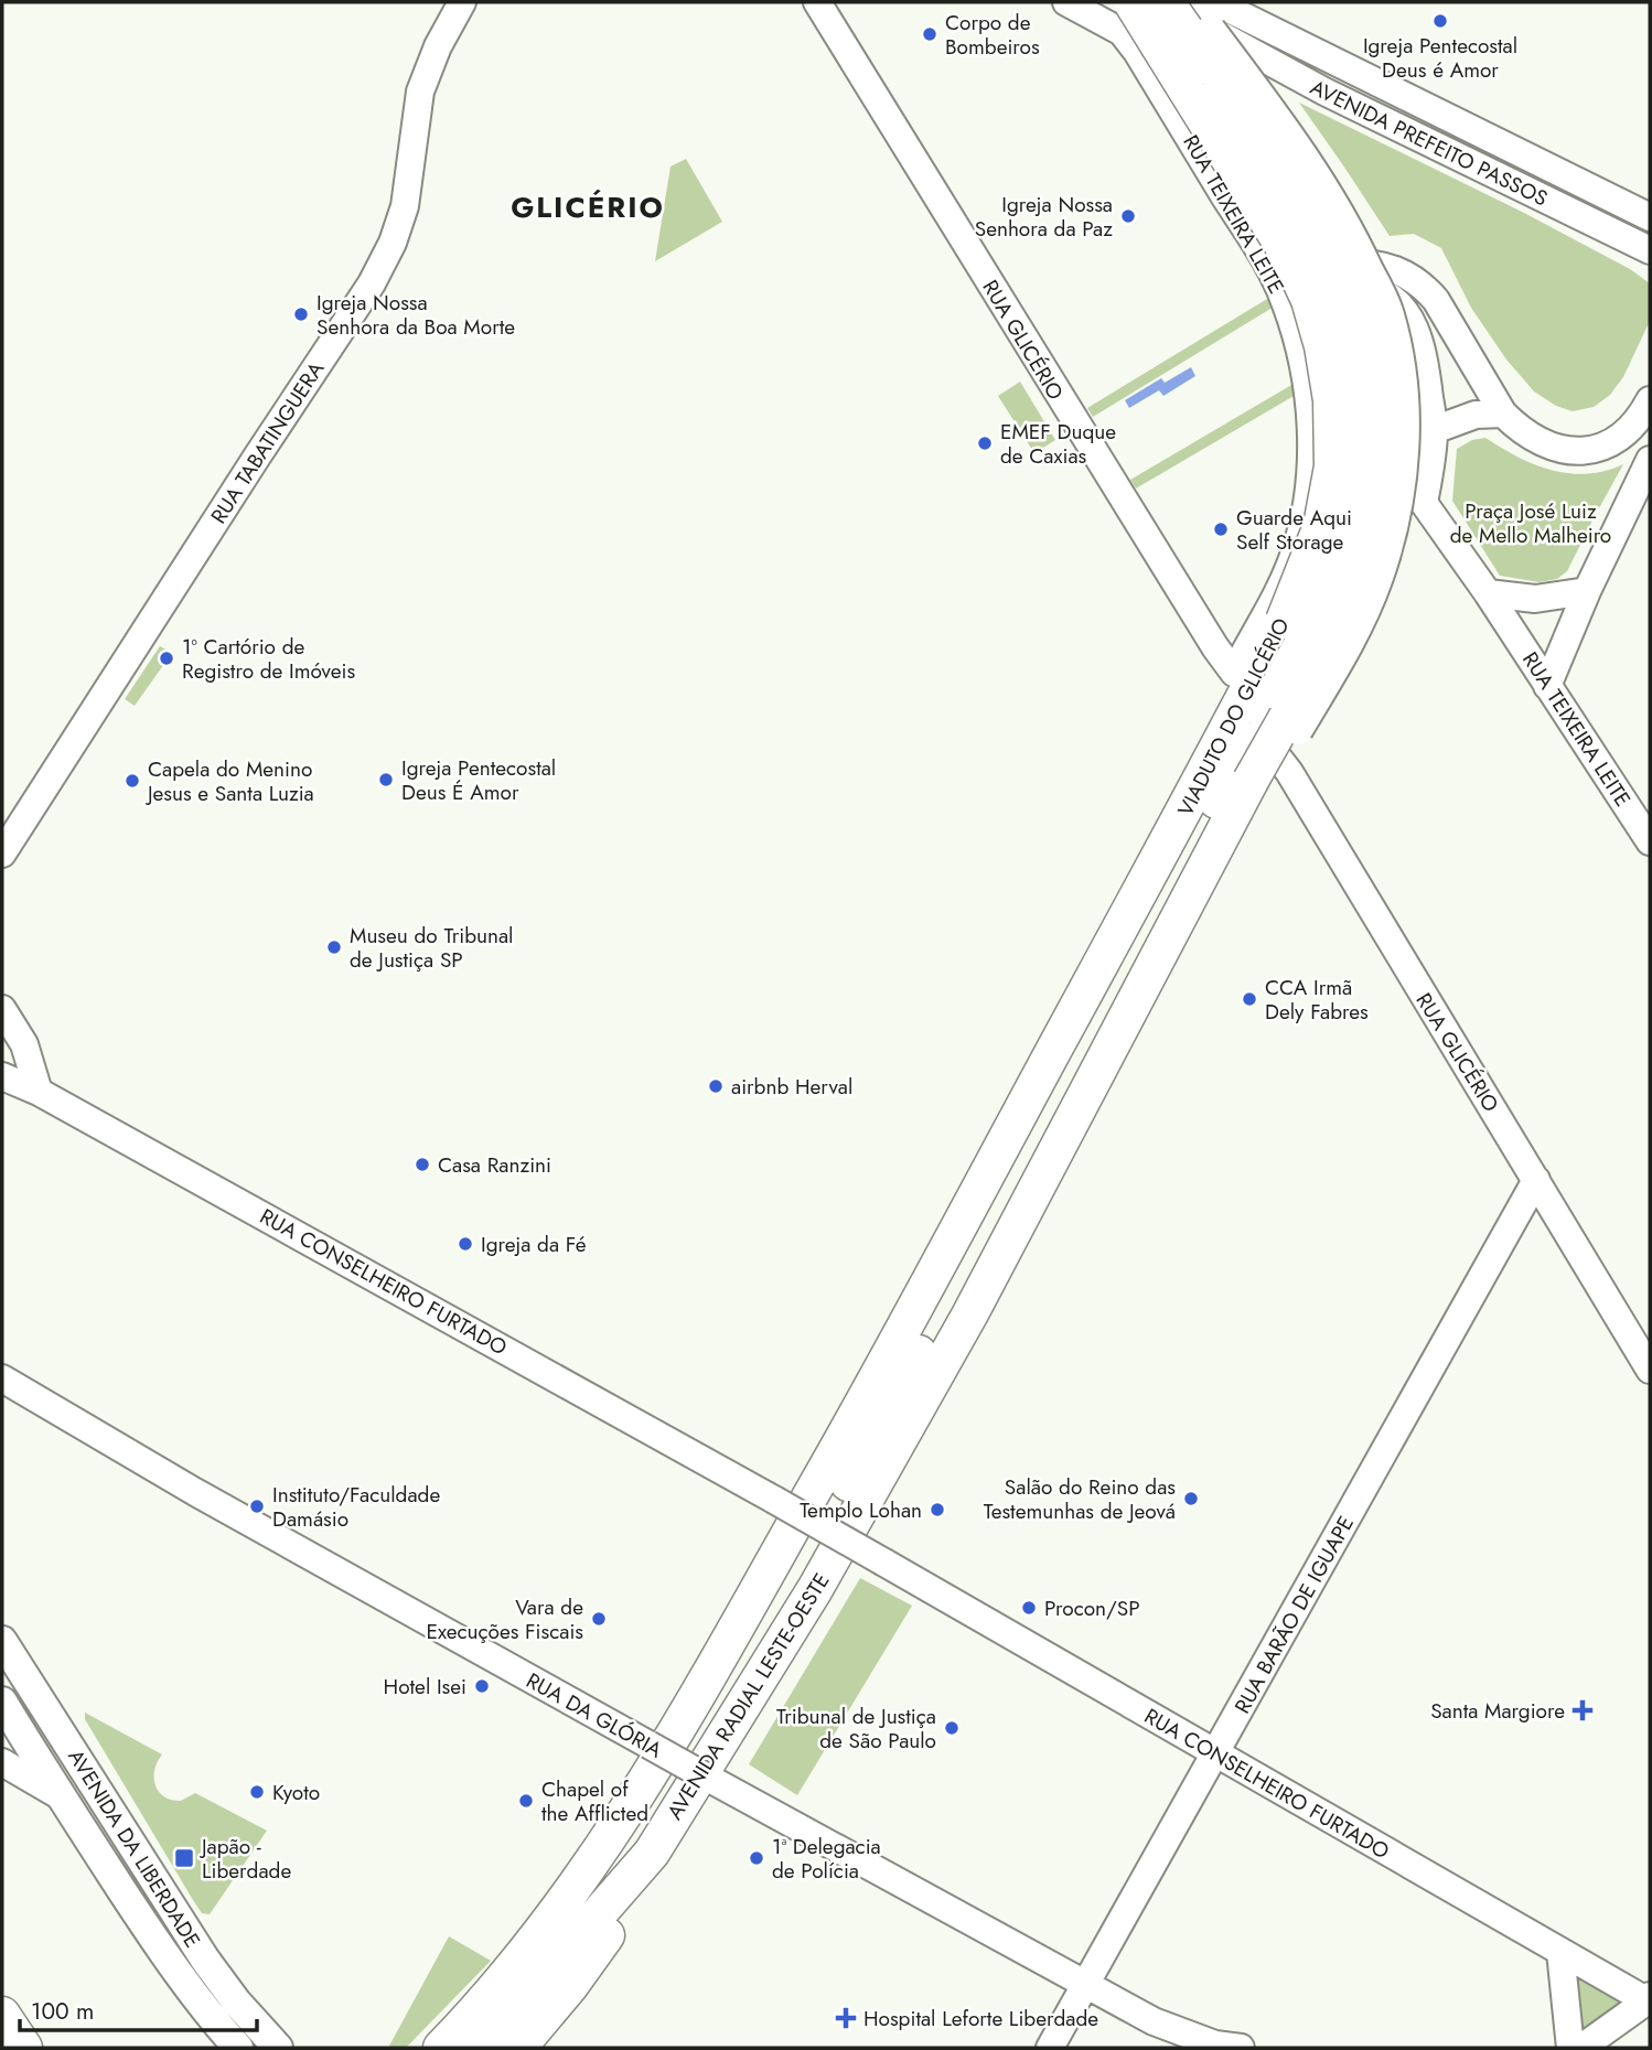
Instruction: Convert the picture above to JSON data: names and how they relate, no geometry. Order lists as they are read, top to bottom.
{
  "streets": {
    "highway": ["VIADUTO DO GLICÉRIO", "AVENIDA RADIAL LESTE-OESTE"],
    "main road": ["AVENIDA DA LIBERDADE"],
    "street": [
      "AVENIDA PREFEITO PASSOS",
      "RUA TEIXEIRA LEITE",
      "RUA GLICÉRIO",
      "RUA TABATINGUERA",
      "RUA CONSELHEIRO FURTADO",
      "RUA BARÃO DE IGUAPE",
      "RUA DA GLÓRIA"
    ]
  },
  "crossings": [
    ["AVENIDA PREFEITO PASSOS", "VIADUTO DO GLICÉRIO"],
    ["RUA TEIXEIRA LEITE", "RUA GLICÉRIO"],
    ["RUA TEIXEIRA LEITE", "VIADUTO DO GLICÉRIO"],
    ["RUA GLICÉRIO", "VIADUTO DO GLICÉRIO"],
    ["RUA GLICÉRIO", "RUA BARÃO DE IGUAPE"],
    ["VIADUTO DO GLICÉRIO", "AVENIDA RADIAL LESTE-OESTE"],
    ["RUA CONSELHEIRO FURTADO", "RUA BARÃO DE IGUAPE"],
    ["RUA BARÃO DE IGUAPE", "RUA DA GLÓRIA"]
  ],
  "districts": ["GLICÉRIO"],
  "parks": ["Praça José Luiz de Mello Malheiro"],
  "places": {
    "other": [
      "Igreja Pentecostal Deus é Amor",
      "Corpo de Bombeiros",
      "Igreja Nossa Senhora da Paz",
      "Igreja Nossa Senhora da Boa Morte",
      "EMEF Duque de Caxias",
      "Guarde Aqui Self Storage",
      "1º Cartório de Registro de Imóveis",
      "Igreja Pentecostal Deus É Amor",
      "Capela do Menino Jesus e Santa Luzia",
      "Museu do Tribunal de Justiça SP",
      "CCA Irmã Dely Fabres",
      "airbnb Herval",
      "Casa Ranzini",
      "Igreja da Fé",
      "Salão do Reino das Testemunhas de Jeová",
      "Instituto/Faculdade Damásio",
      "Templo Lohan",
      "Procon/SP",
      "Vara de Execuções Fiscais",
      "Hotel Isei",
      "Tribunal de Justiça de São Paulo",
      "Kyoto",
      "Chapel of the Afflicted",
      "1ª Delegacia de Polícia"
    ],
    "health": ["Santa Margiore", "Hospital Leforte Liberdade"],
    "transit": ["Japão - Liberdade"]
  },
  "scale_bar": "100 m"
}
